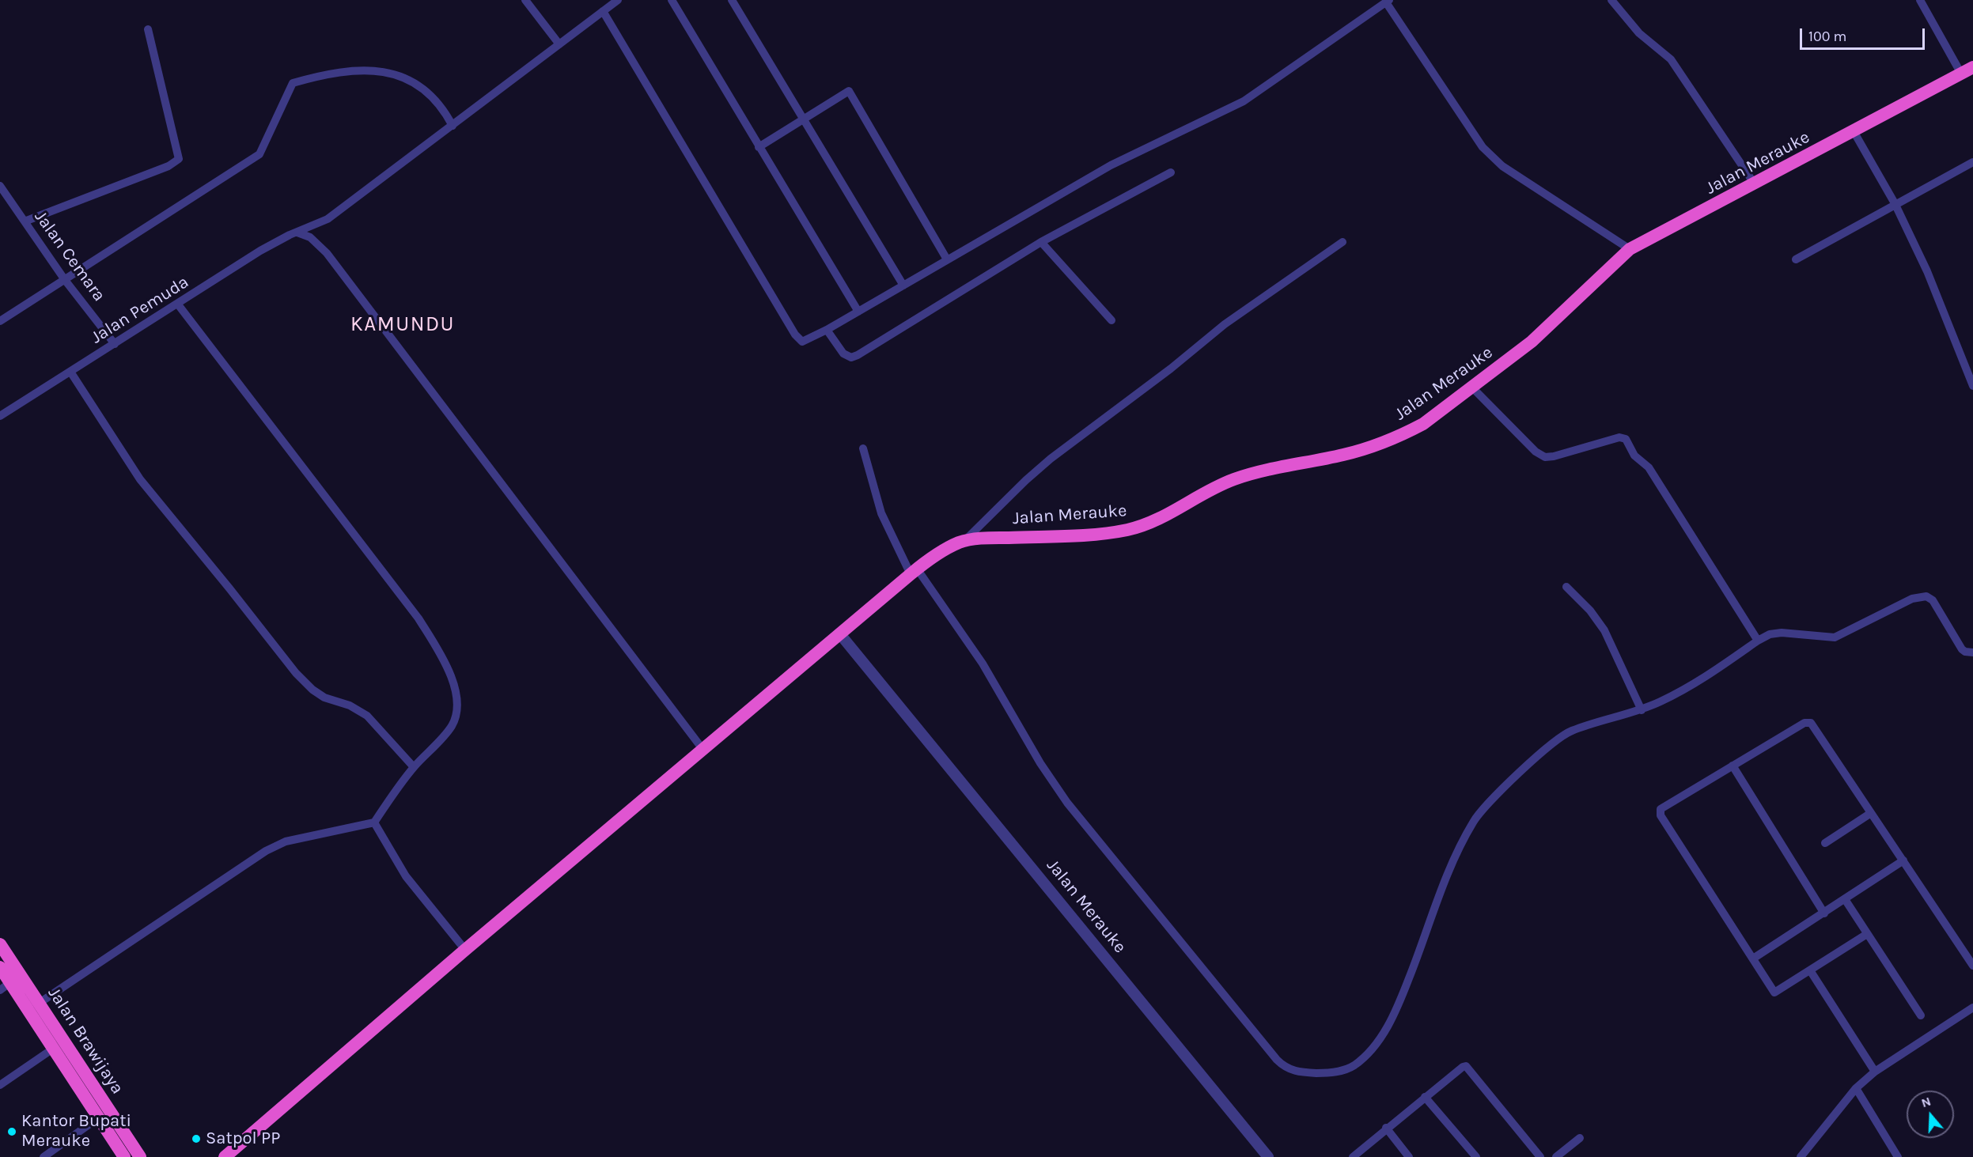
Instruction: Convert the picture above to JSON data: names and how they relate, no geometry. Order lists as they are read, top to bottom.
{
  "streets": {
    "highway": ["Jalan Merauke", "Jalan Brawijaya"],
    "street": ["Jalan Cemara", "Jalan Pemuda"]
  },
  "crossings": [
    ["Jalan Cemara", "Jalan Pemuda"]
  ],
  "districts": ["KAMUNDU"],
  "places": ["Kantor Bupati Merauke", "Satpol PP"],
  "scale_bar": "100 m",
  "north": "top"
}
